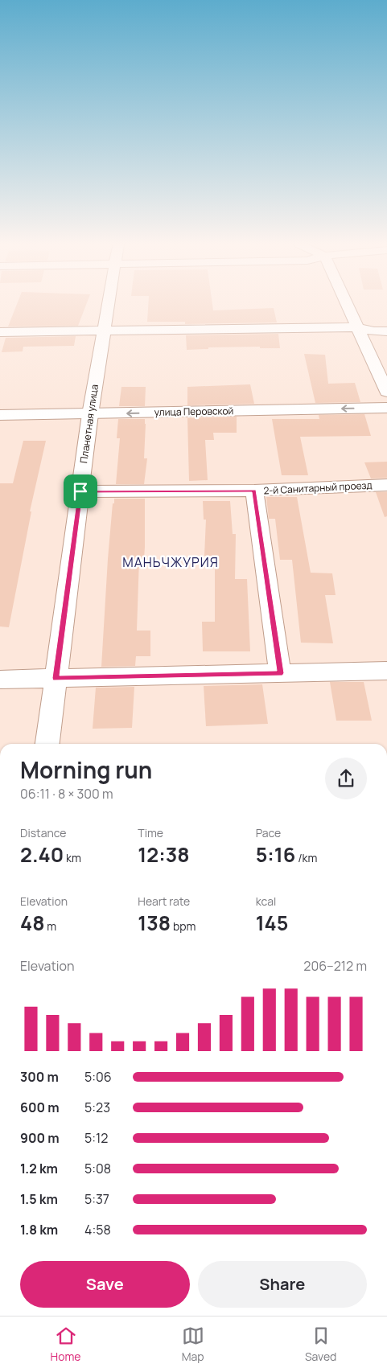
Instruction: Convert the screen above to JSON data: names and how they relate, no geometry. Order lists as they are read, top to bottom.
{
  "streets": {
    "street": ["улица Перовской", "Планетная улица", "2-й Санитарный проезд"]
  },
  "crossings": [
    ["улица Перовской", "Планетная улица"],
    ["Планетная улица", "2-й Санитарный проезд"]
  ],
  "districts": ["МАНЬЧЖУРИЯ"],
  "page": {
    "heading": ["Morning run", "06:11 · 8 × 300 m"],
    "stats": [
      ["Distance", "2.40 km"],
      ["Time", "12:38"],
      ["Pace", "5:16 /km"],
      ["Elevation", "48 m"],
      ["Heart rate", "138 bpm"],
      ["kcal", "145"]
    ],
    "chart": ["Elevation", "206–212 m"],
    "list": [
      {
        "name": "300 m",
        "note": "5:06"
      },
      {
        "name": "600 m",
        "note": "5:23"
      },
      {
        "name": "900 m",
        "note": "5:12"
      },
      {
        "name": "1.2 km",
        "note": "5:08"
      },
      {
        "name": "1.5 km",
        "note": "5:37"
      },
      {
        "name": "1.8 km",
        "note": "4:58"
      }
    ],
    "buttons": ["Save", "Share"],
    "tabs": ["Home", "Map", "Saved"]
  }
}
